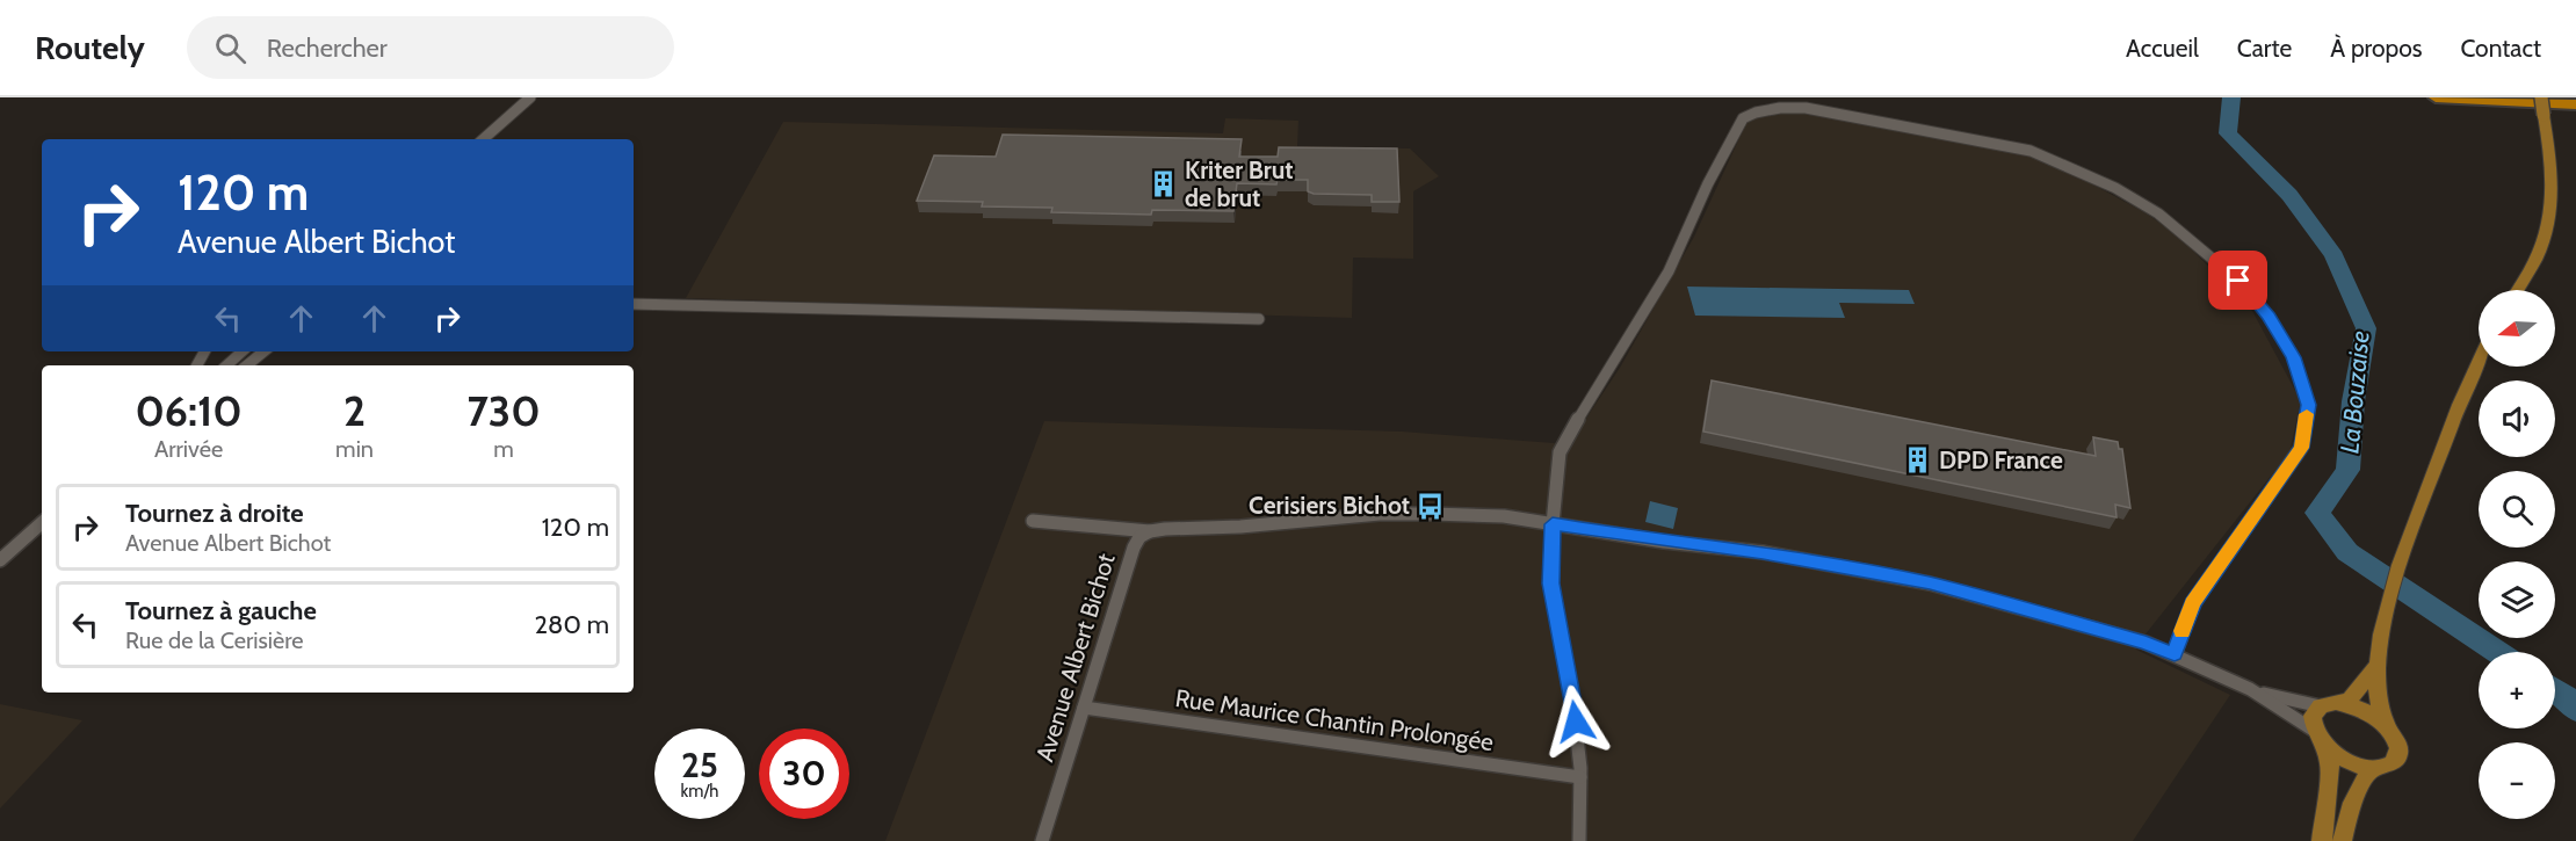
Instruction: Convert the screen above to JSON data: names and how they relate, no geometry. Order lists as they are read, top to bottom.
{
  "streets": {
    "street": ["Avenue Albert Bichot", "Rue Maurice Chantin Prolongée"]
  },
  "crossings": [
    ["Avenue Albert Bichot", "Rue Maurice Chantin Prolongée"]
  ],
  "water": ["La Bouzaise"],
  "places": {
    "building": ["Kriter Brut de brut", "DPD France"],
    "bus stop": ["Cerisiers Bichot"]
  },
  "north": "left",
  "page": {
    "header": "Routely",
    "search": "Rechercher",
    "nav": [
      "Accueil",
      "Carte",
      "À propos",
      "Contact"
    ],
    "turn": ["120 m", "Avenue Albert Bichot"],
    "map_buttons": ["+", "−"],
    "eta": [
      "06:10",
      "Arrivée",
      "2",
      "min",
      "730",
      "m"
    ],
    "list": [
      {
        "name": "Tournez à droite",
        "note": "Avenue Albert Bichot",
        "value": "120 m"
      },
      {
        "name": "Tournez à gauche",
        "note": "Rue de la Cerisière",
        "value": "280 m"
      }
    ],
    "speed": "25 km/h",
    "limit": "30"
  }
}
